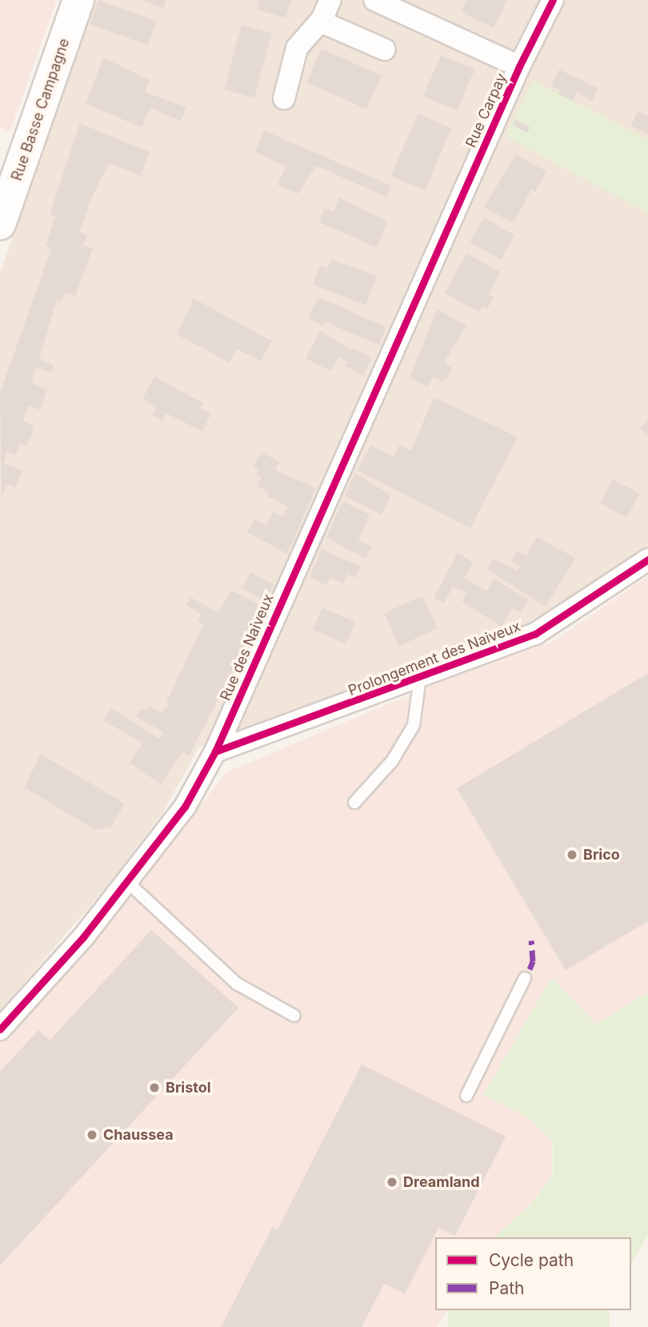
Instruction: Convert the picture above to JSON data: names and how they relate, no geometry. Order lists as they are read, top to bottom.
{
  "streets": {
    "main road": ["Rue Basse Campagne"],
    "street": ["Rue Carpay", "Rue des Naiveux", "Prolongement des Naiveux"]
  },
  "crossings": [
    ["Rue Carpay", "Rue des Naiveux"],
    ["Rue des Naiveux", "Prolongement des Naiveux"]
  ],
  "places": [
    "Brico",
    "Bristol",
    "Chaussea",
    "Dreamland"
  ],
  "legend": ["Cycle path", "Path"]
}
